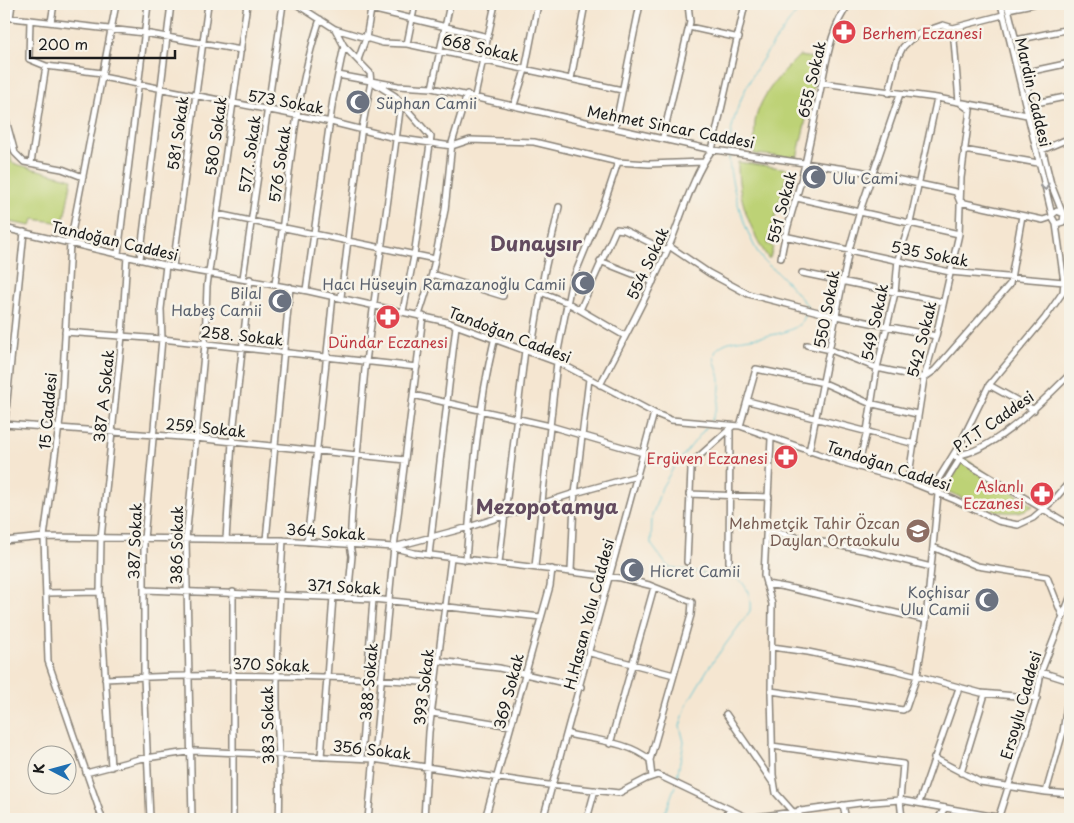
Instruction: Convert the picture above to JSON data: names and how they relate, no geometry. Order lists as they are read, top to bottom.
{
  "streets": {
    "street": [
      "668 Sokak",
      "655 Sokak",
      "Mardin Caddesi",
      "573 Sokak",
      "Mehmet Sincar Caddesi",
      "581 Sokak",
      "580 Sokak",
      "577. Sokak",
      "576 Sokak",
      "551 Sokak",
      "Tandoğan Caddesi",
      "535 Sokak",
      "554 Sokak",
      "550 Sokak",
      "549 Sokak",
      "258. Sokak",
      "542 Sokak",
      "387 A Sokak",
      "15 Caddesi",
      "P.T.T Caddesi",
      "259. Sokak",
      "364 Sokak",
      "387 Sokak",
      "386 Sokak",
      "371 Sokak",
      "H.Hasan Yolu Caddesi",
      "370 Sokak",
      "388 Sokak",
      "393 Sokak",
      "369 Sokak",
      "Ersoylu Caddesi",
      "383 Sokak",
      "356 Sokak"
    ]
  },
  "crossings": [
    ["655 Sokak", "Mehmet Sincar Caddesi"],
    ["655 Sokak", "551 Sokak"],
    ["Mardin Caddesi", "Mehmet Sincar Caddesi"],
    ["573 Sokak", "581 Sokak"],
    ["573 Sokak", "580 Sokak"],
    ["573 Sokak", "577. Sokak"],
    ["573 Sokak", "576 Sokak"],
    ["573 Sokak", "554 Sokak"],
    ["573 Sokak", "15 Caddesi"],
    ["573 Sokak", "388 Sokak"],
    ["Mehmet Sincar Caddesi", "551 Sokak"],
    ["Mehmet Sincar Caddesi", "554 Sokak"],
    ["Mehmet Sincar Caddesi", "550 Sokak"],
    ["Mehmet Sincar Caddesi", "549 Sokak"],
    ["Mehmet Sincar Caddesi", "542 Sokak"],
    ["Mehmet Sincar Caddesi", "388 Sokak"],
    ["581 Sokak", "Tandoğan Caddesi"],
    ["580 Sokak", "Tandoğan Caddesi"],
    ["580 Sokak", "386 Sokak"],
    ["577. Sokak", "Tandoğan Caddesi"],
    ["576 Sokak", "Tandoğan Caddesi"],
    ["551 Sokak", "535 Sokak"],
    ["Tandoğan Caddesi", "554 Sokak"],
    ["Tandoğan Caddesi", "550 Sokak"],
    ["Tandoğan Caddesi", "549 Sokak"],
    ["Tandoğan Caddesi", "542 Sokak"],
    ["Tandoğan Caddesi", "387 A Sokak"],
    ["Tandoğan Caddesi", "15 Caddesi"],
    ["Tandoğan Caddesi", "P.T.T Caddesi"],
    ["Tandoğan Caddesi", "387 Sokak"],
    ["Tandoğan Caddesi", "386 Sokak"],
    ["Tandoğan Caddesi", "H.Hasan Yolu Caddesi"],
    ["Tandoğan Caddesi", "388 Sokak"],
    ["535 Sokak", "550 Sokak"],
    ["535 Sokak", "549 Sokak"],
    ["535 Sokak", "542 Sokak"],
    ["258. Sokak", "387 A Sokak"],
    ["258. Sokak", "15 Caddesi"],
    ["258. Sokak", "387 Sokak"],
    ["258. Sokak", "386 Sokak"],
    ["258. Sokak", "388 Sokak"],
    ["387 A Sokak", "259. Sokak"],
    ["387 A Sokak", "364 Sokak"],
    ["387 A Sokak", "370 Sokak"],
    ["387 A Sokak", "356 Sokak"],
    ["15 Caddesi", "259. Sokak"],
    ["15 Caddesi", "364 Sokak"],
    ["15 Caddesi", "356 Sokak"],
    ["259. Sokak", "387 Sokak"],
    ["259. Sokak", "386 Sokak"],
    ["259. Sokak", "388 Sokak"],
    ["364 Sokak", "387 Sokak"],
    ["364 Sokak", "386 Sokak"],
    ["364 Sokak", "H.Hasan Yolu Caddesi"],
    ["364 Sokak", "388 Sokak"],
    ["364 Sokak", "383 Sokak"],
    ["387 Sokak", "371 Sokak"],
    ["387 Sokak", "370 Sokak"],
    ["387 Sokak", "356 Sokak"],
    ["386 Sokak", "371 Sokak"],
    ["386 Sokak", "370 Sokak"],
    ["386 Sokak", "356 Sokak"],
    ["371 Sokak", "388 Sokak"],
    ["371 Sokak", "393 Sokak"],
    ["371 Sokak", "369 Sokak"],
    ["371 Sokak", "383 Sokak"],
    ["H.Hasan Yolu Caddesi", "356 Sokak"],
    ["370 Sokak", "388 Sokak"],
    ["370 Sokak", "393 Sokak"],
    ["370 Sokak", "383 Sokak"],
    ["388 Sokak", "356 Sokak"],
    ["393 Sokak", "356 Sokak"],
    ["369 Sokak", "356 Sokak"],
    ["383 Sokak", "356 Sokak"]
  ],
  "districts": ["Dunaysır", "Mezopotamya"],
  "places": {
    "pharmacy": [
      "Berhem Eczanesi",
      "Dündar Eczanesi",
      "Ergüven Eczanesi",
      "Aslanlı Eczanesi"
    ],
    "mosque": [
      "Süphan Camii",
      "Ulu Cami",
      "Hacı Hüseyin Ramazanoğlu Camii",
      "Bilal Habeş Camii",
      "Hicret Camii",
      "Koçhisar Ulu Camii"
    ],
    "school or university": ["Mehmetçik Tahir Özcan Daylan Ortaokulu"]
  },
  "scale_bar": "200 m",
  "north": "left"
}
